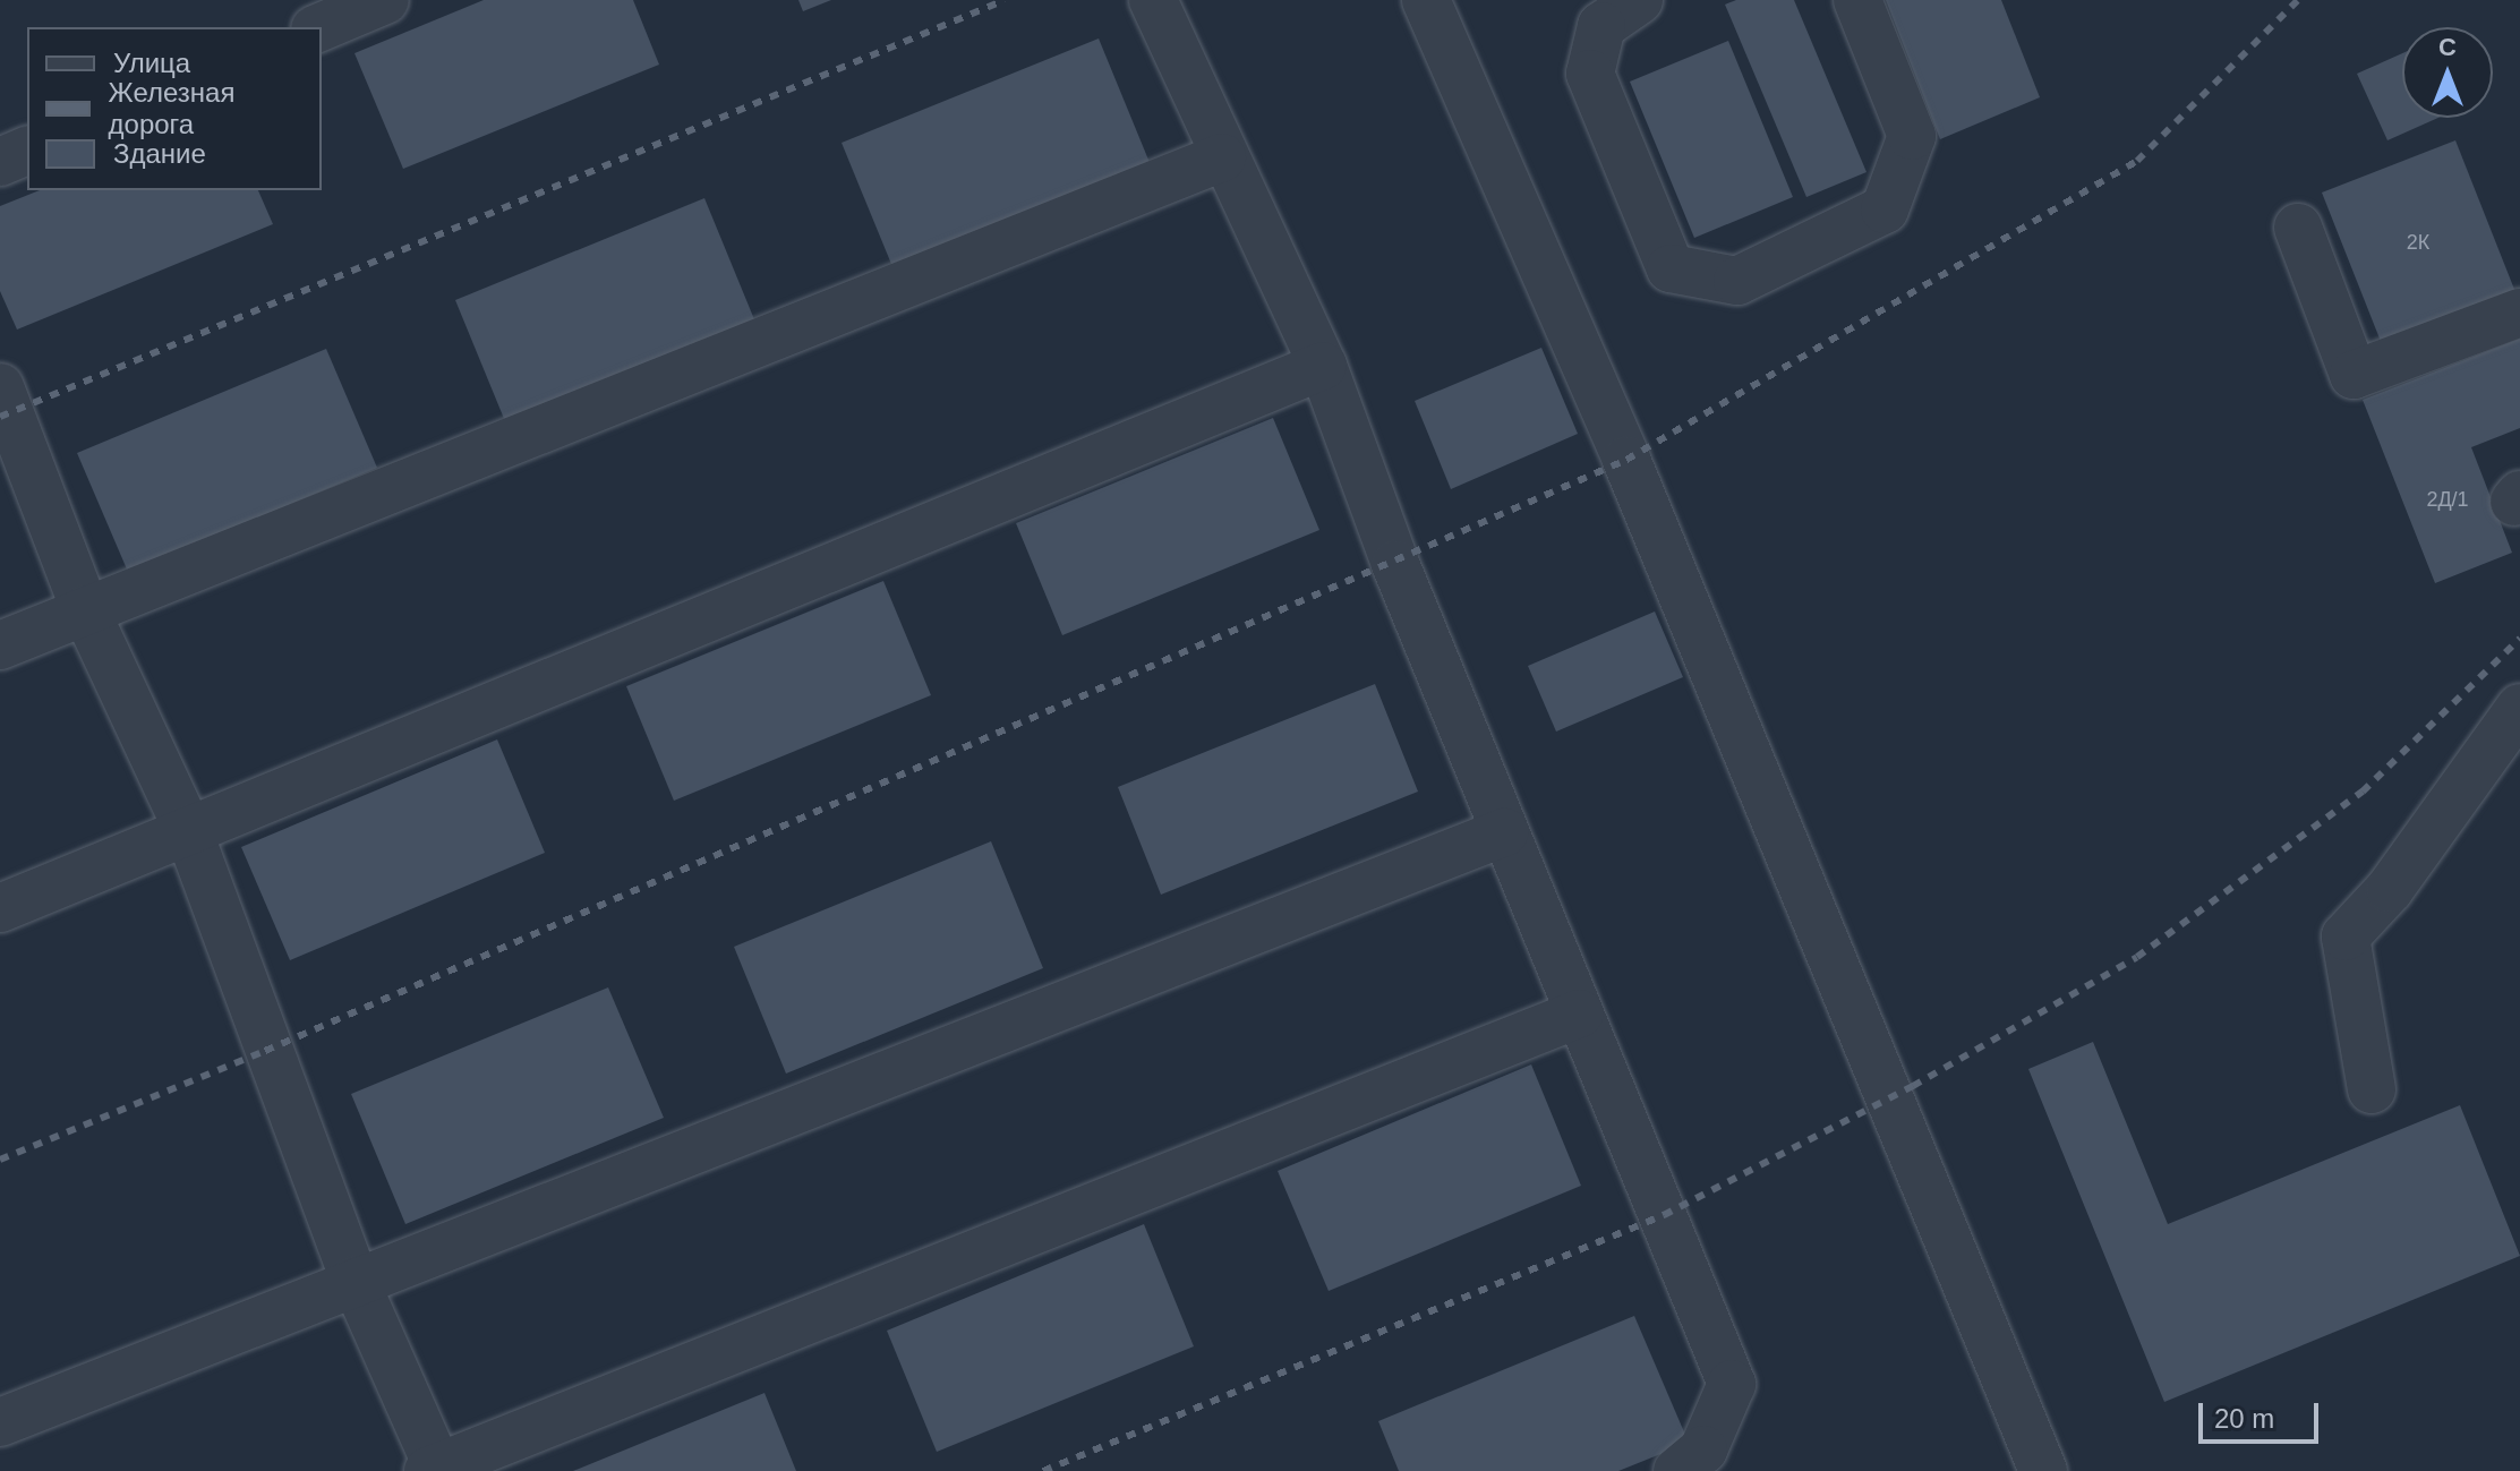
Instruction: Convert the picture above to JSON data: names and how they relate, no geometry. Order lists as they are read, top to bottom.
{
  "house_numbers": ["2К", "2Д/1"],
  "legend": ["Улица", "Железная дорога", "Здание"],
  "scale_bar": "20 m",
  "north": "top"
}
